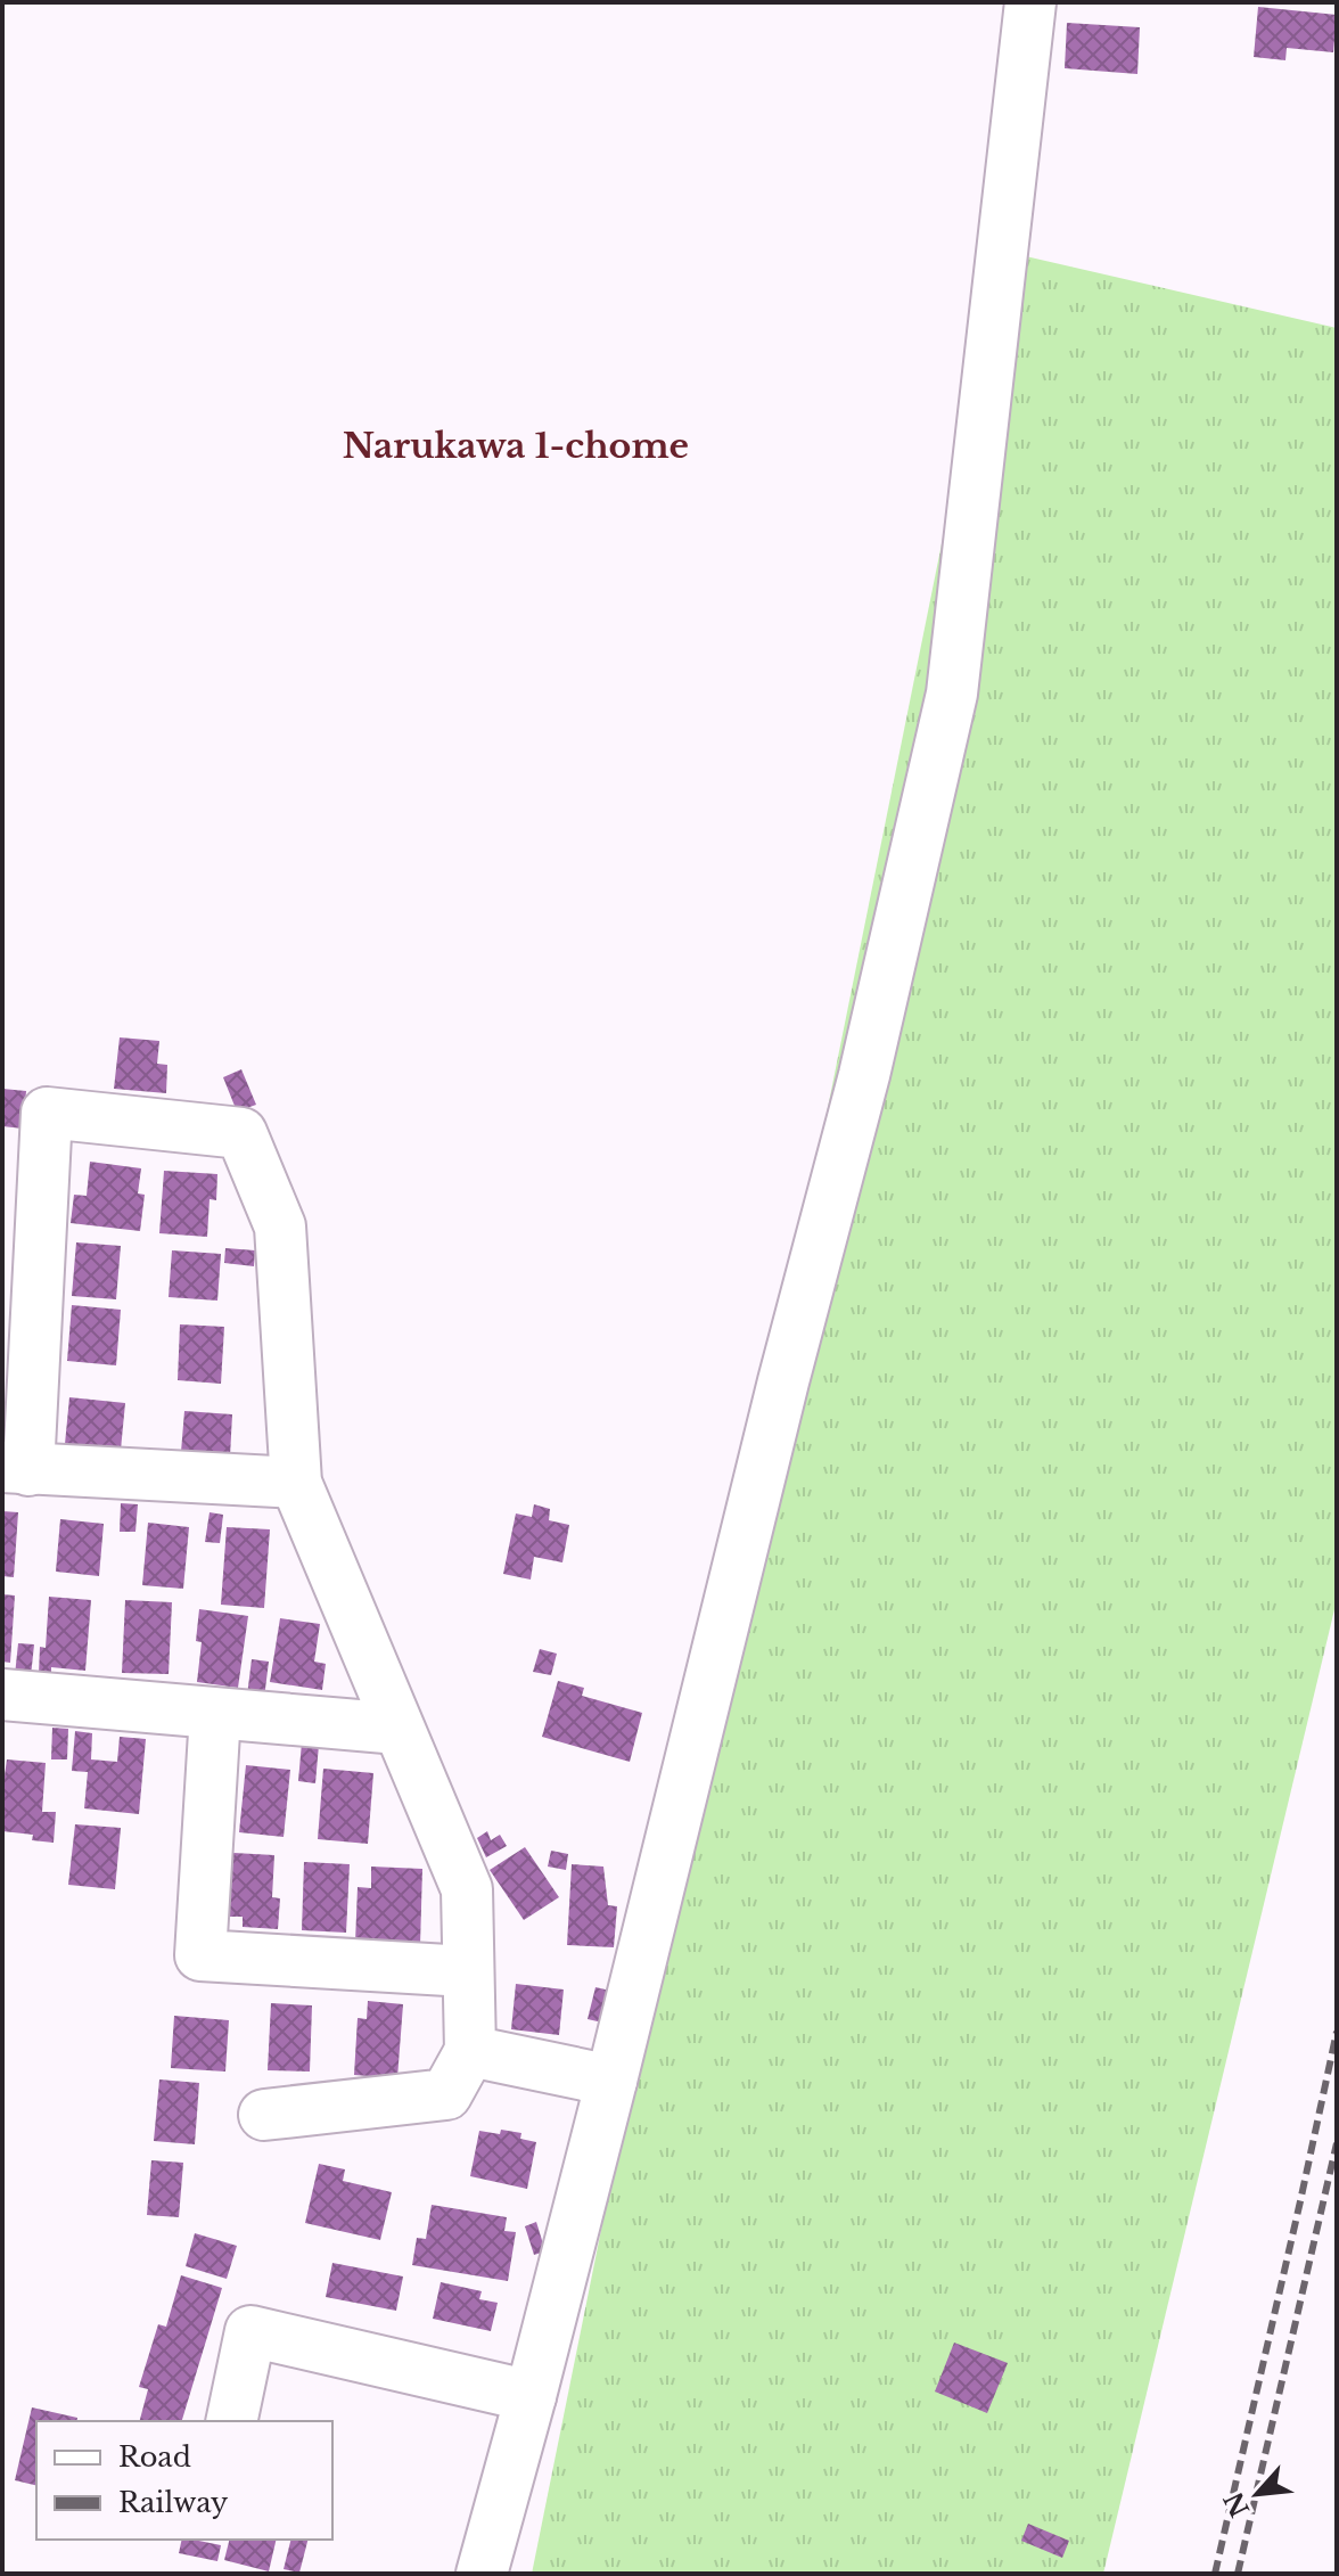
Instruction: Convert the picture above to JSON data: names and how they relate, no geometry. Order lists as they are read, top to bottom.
{
  "districts": ["Narukawa 1-chome"],
  "legend": ["Road", "Railway"],
  "north": "bottom left"
}
